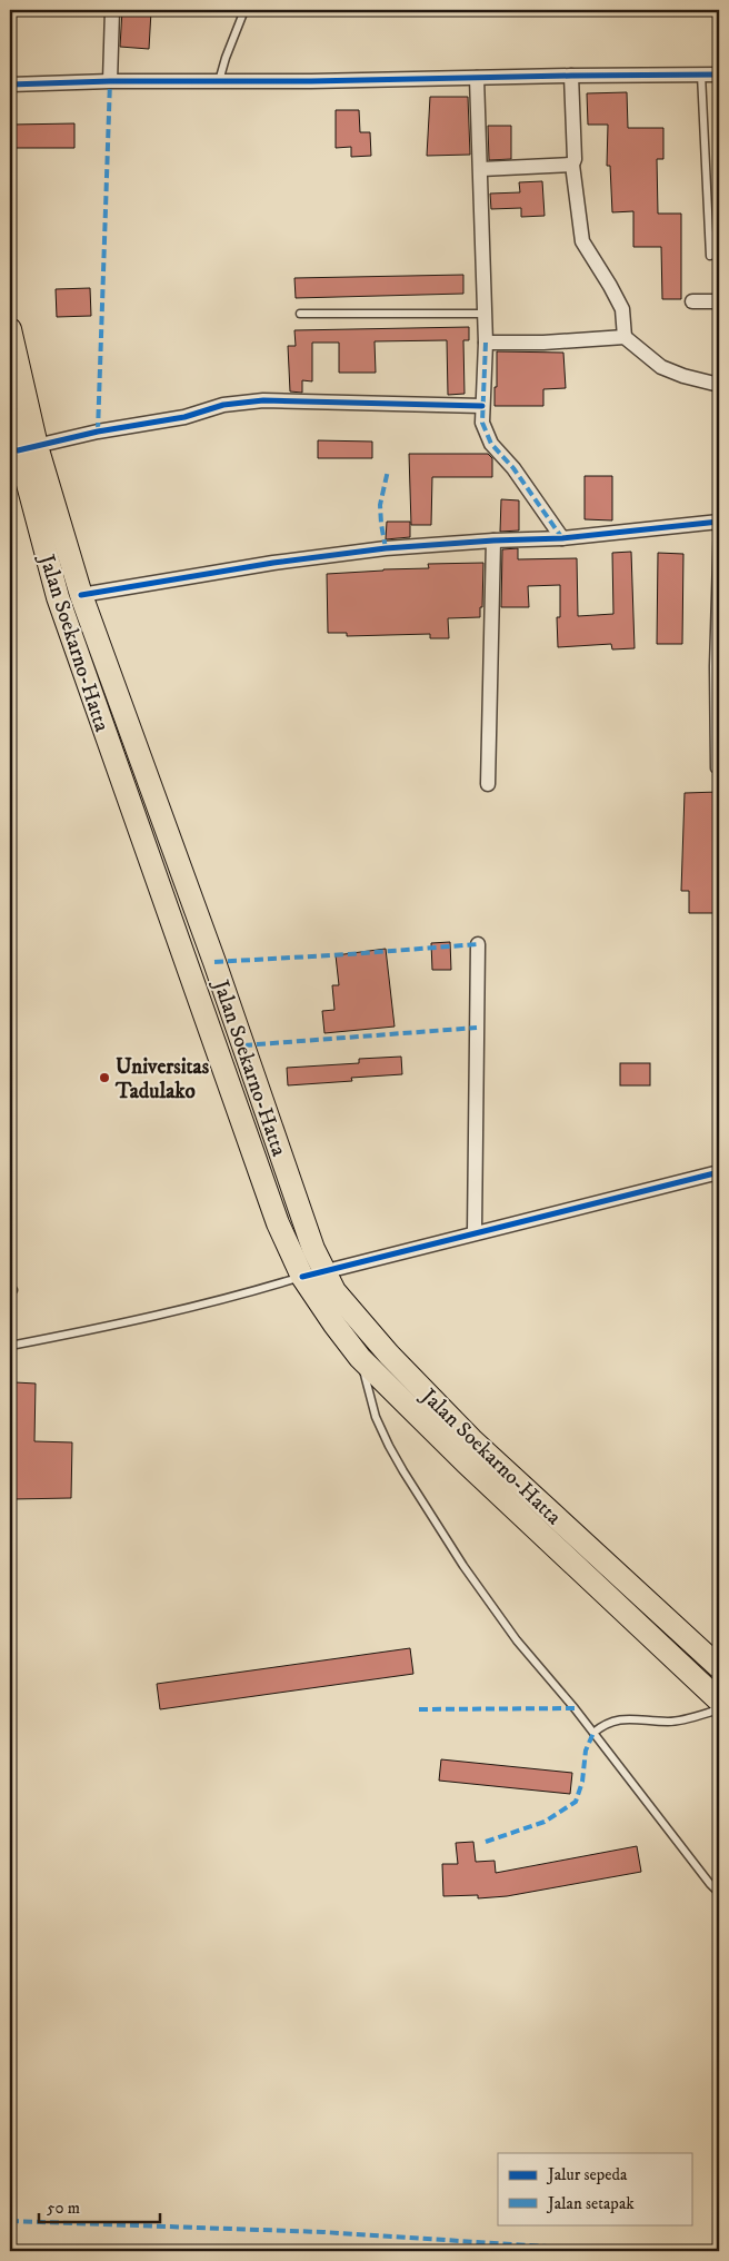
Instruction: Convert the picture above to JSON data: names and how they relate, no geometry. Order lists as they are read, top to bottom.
{
  "streets": {
    "main road": ["Jalan Soekarno-Hatta"]
  },
  "places": ["Universitas Tadulako"],
  "legend": ["Jalur sepeda", "Jalan setapak"],
  "scale_bar": "50 m"
}
